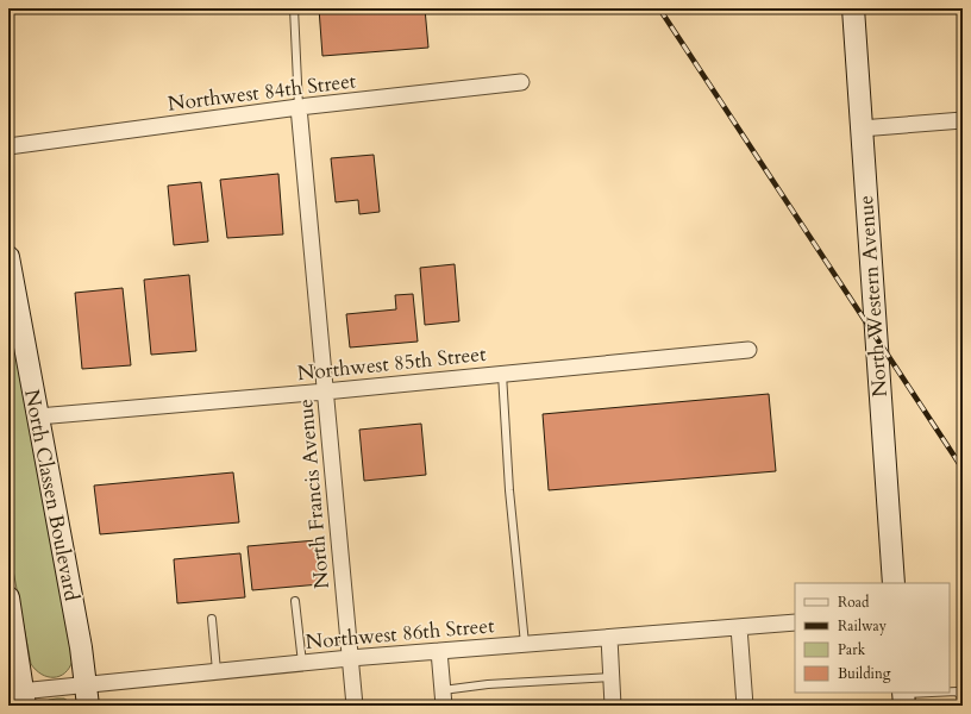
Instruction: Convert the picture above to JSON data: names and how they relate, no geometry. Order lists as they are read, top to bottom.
{
  "streets": {
    "main road": ["North Western Avenue", "North Classen Boulevard"],
    "street": [
      "Northwest 84th Street",
      "Northwest 85th Street",
      "North Francis Avenue",
      "Northwest 86th Street"
    ]
  },
  "crossings": [
    ["Northwest 84th Street", "North Francis Avenue"],
    ["Northwest 85th Street", "North Francis Avenue"],
    ["Northwest 85th Street", "North Classen Boulevard"],
    ["North Francis Avenue", "Northwest 86th Street"],
    ["North Classen Boulevard", "Northwest 86th Street"]
  ],
  "legend": [
    "Road",
    "Railway",
    "Park",
    "Building"
  ]
}
